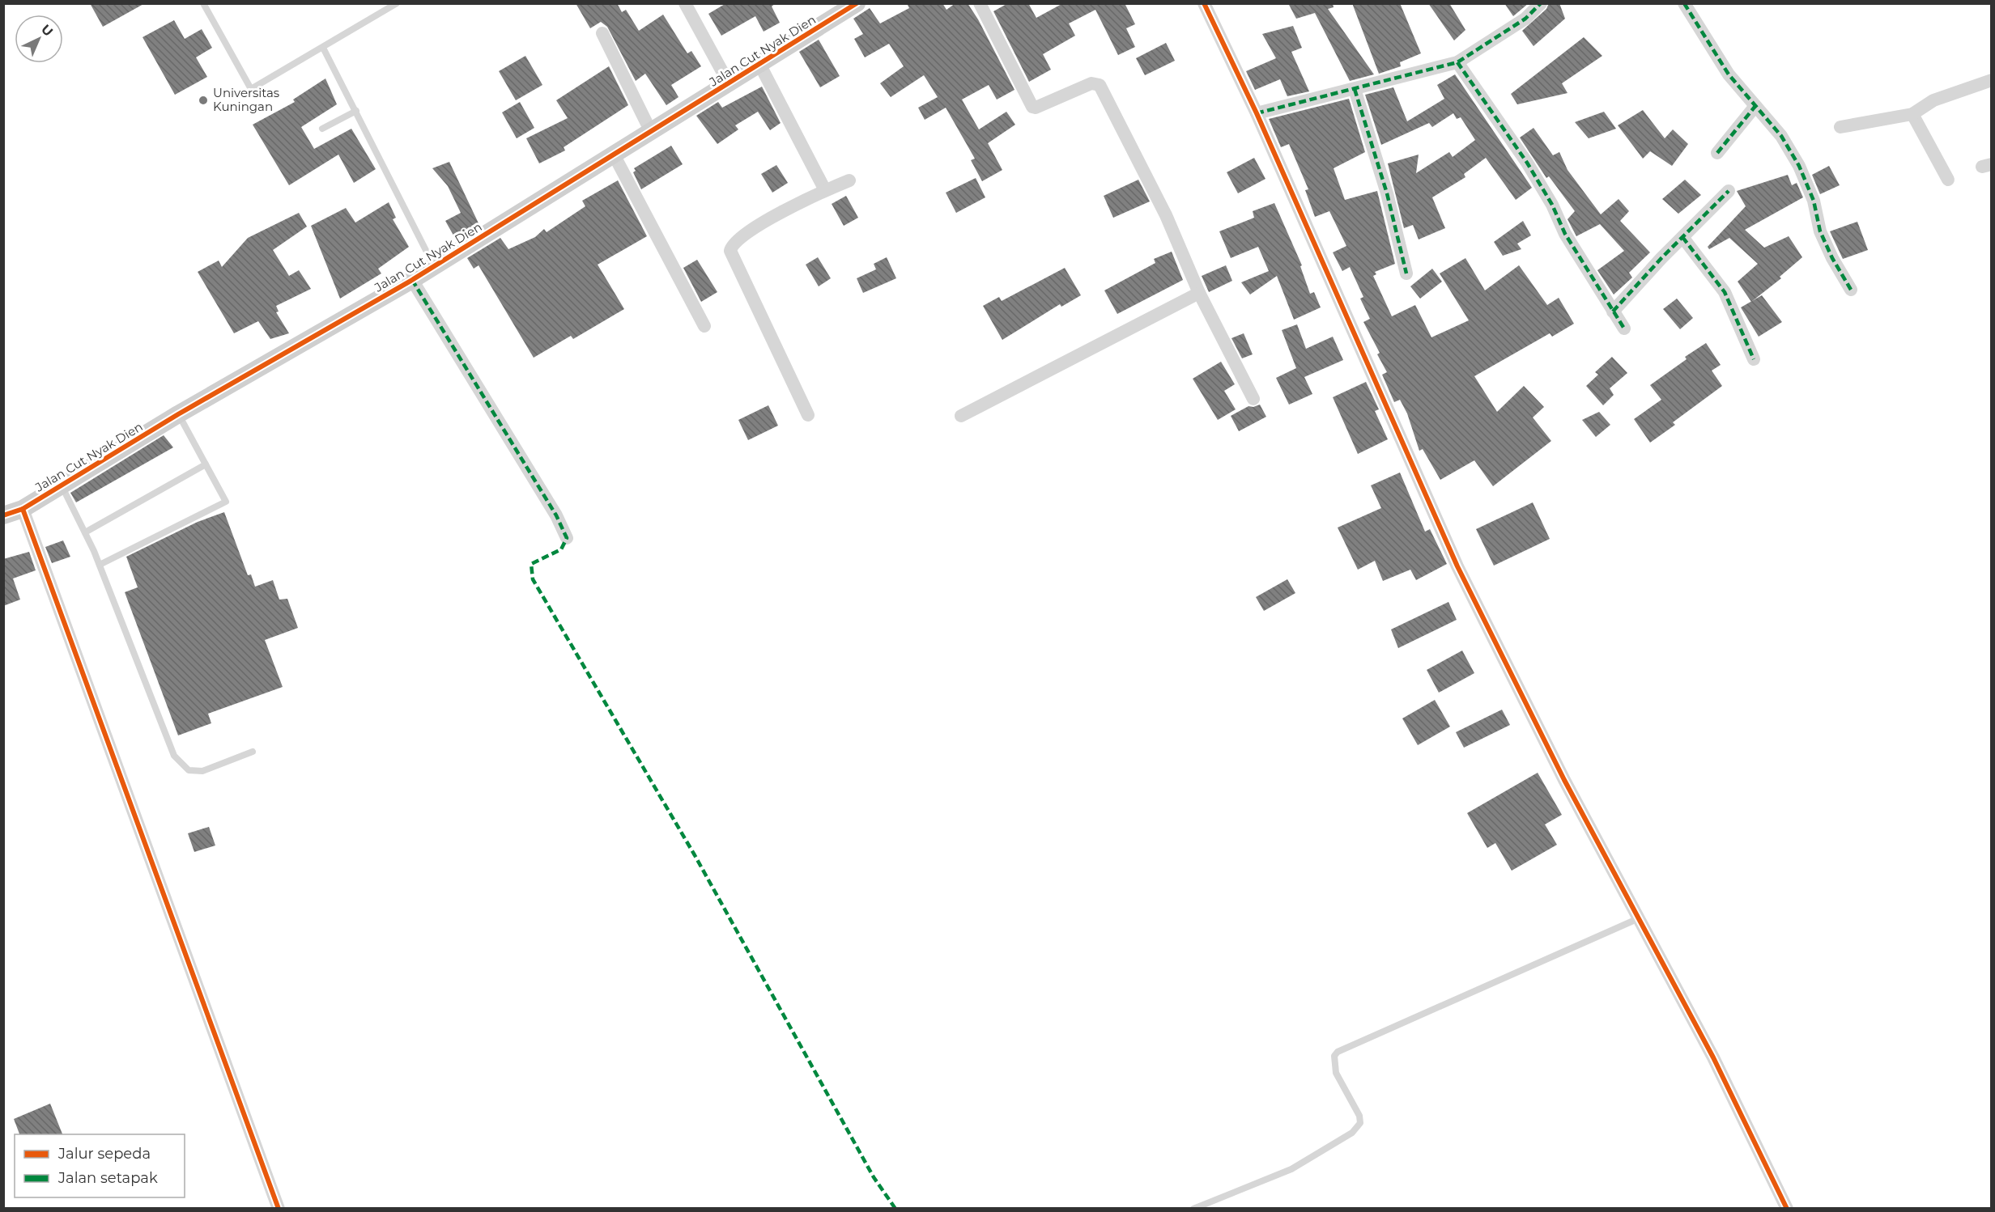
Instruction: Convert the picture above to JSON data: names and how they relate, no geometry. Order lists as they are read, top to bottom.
{
  "streets": {
    "street": ["Jalan Cut Nyak Dien"]
  },
  "places": ["Universitas Kuningan"],
  "legend": ["Jalur sepeda", "Jalan setapak"],
  "north": "top right"
}
